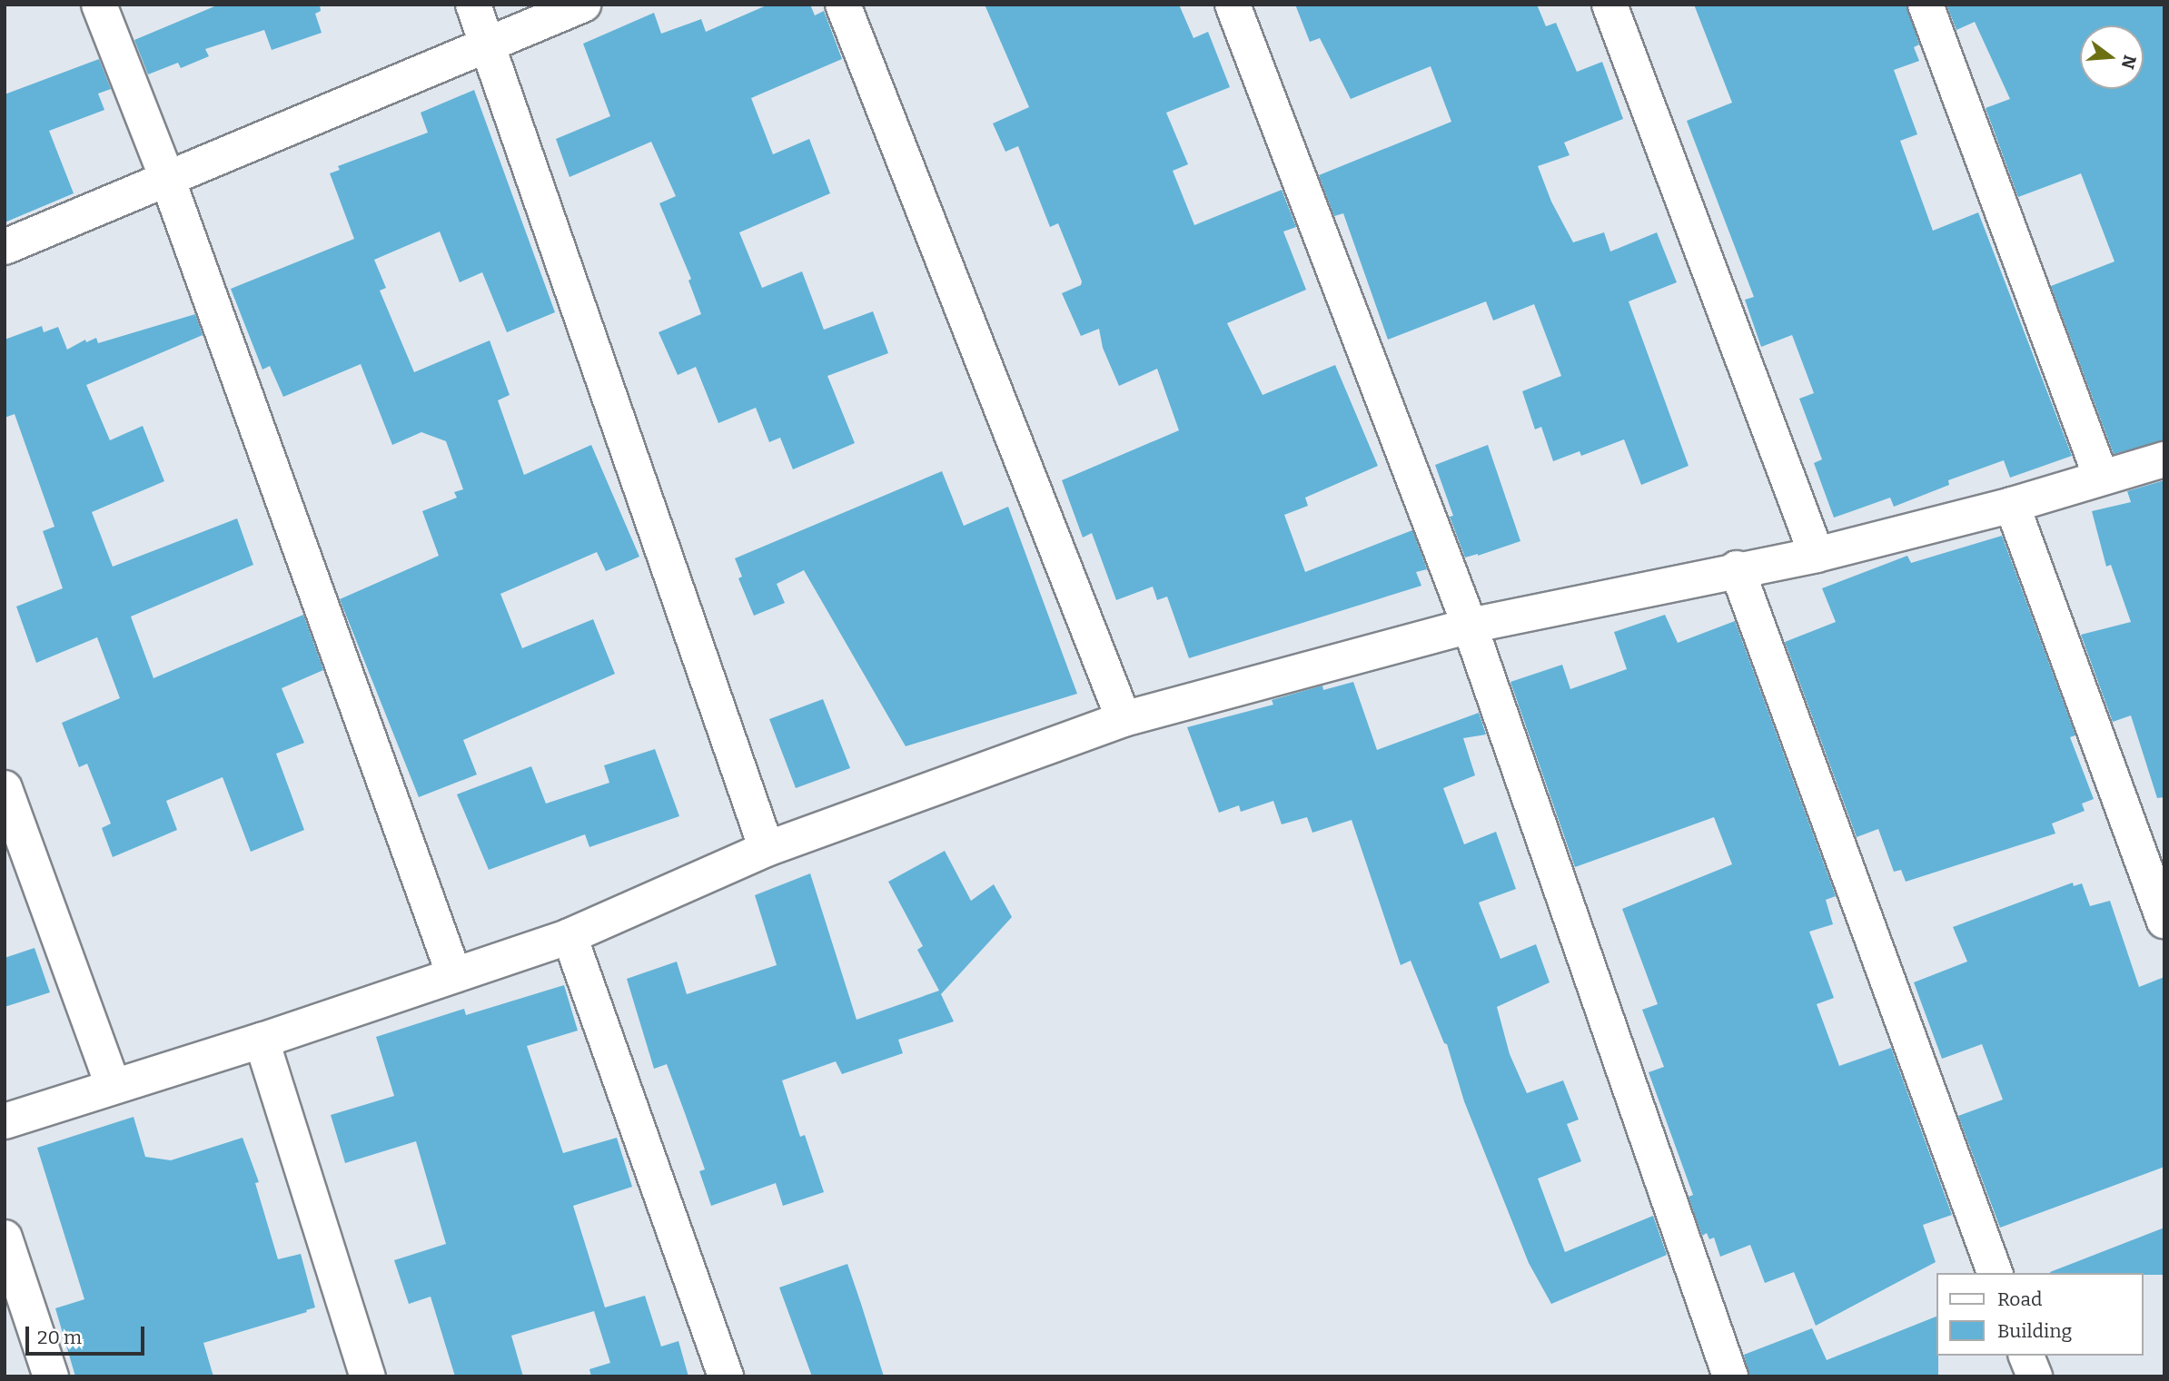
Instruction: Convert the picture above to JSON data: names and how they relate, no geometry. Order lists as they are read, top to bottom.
{
  "legend": ["Road", "Building"],
  "scale_bar": "20 m",
  "north": "right"
}
